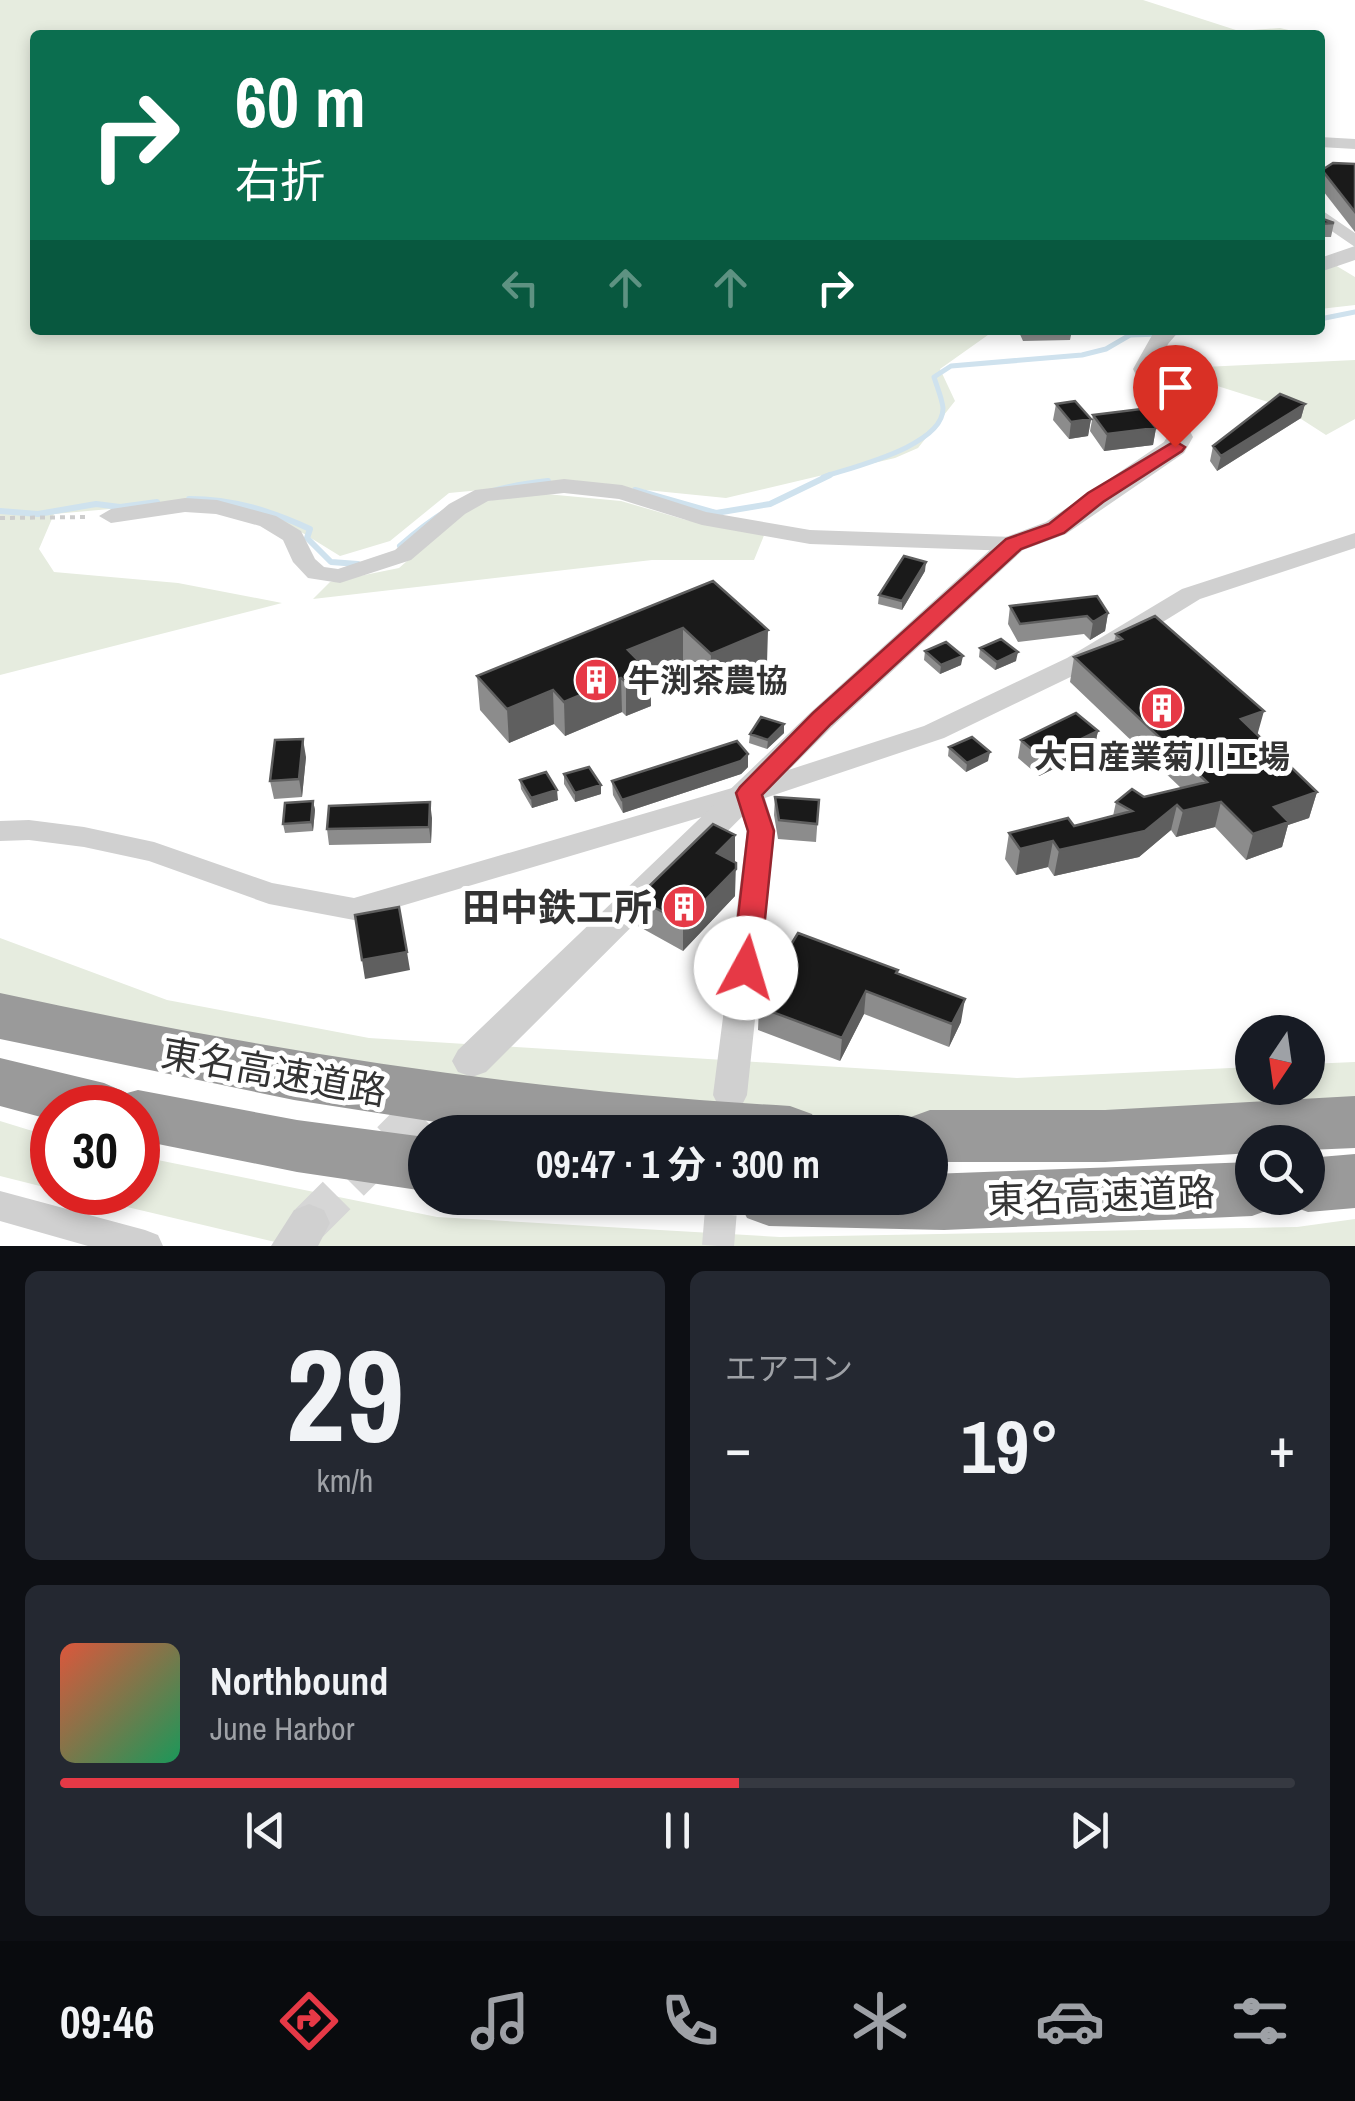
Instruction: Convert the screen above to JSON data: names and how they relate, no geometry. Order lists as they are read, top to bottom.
{
  "streets": {
    "highway": ["東名高速道路"]
  },
  "places": {
    "building": ["牛渕茶農協", "大日産業菊川工場", "田中鉄工所"]
  },
  "north": "bottom",
  "page": {
    "turn": ["60 m", "右折"],
    "limit": "30",
    "trip": "09:47 · 1 分 · 300 m",
    "tile": [
      ["29", "km/h"],
      "エアコン"
    ],
    "heat": ["−", "19°", "+"],
    "song": ["Northbound", "June Harbor"],
    "tabs": "09:46"
  }
}
